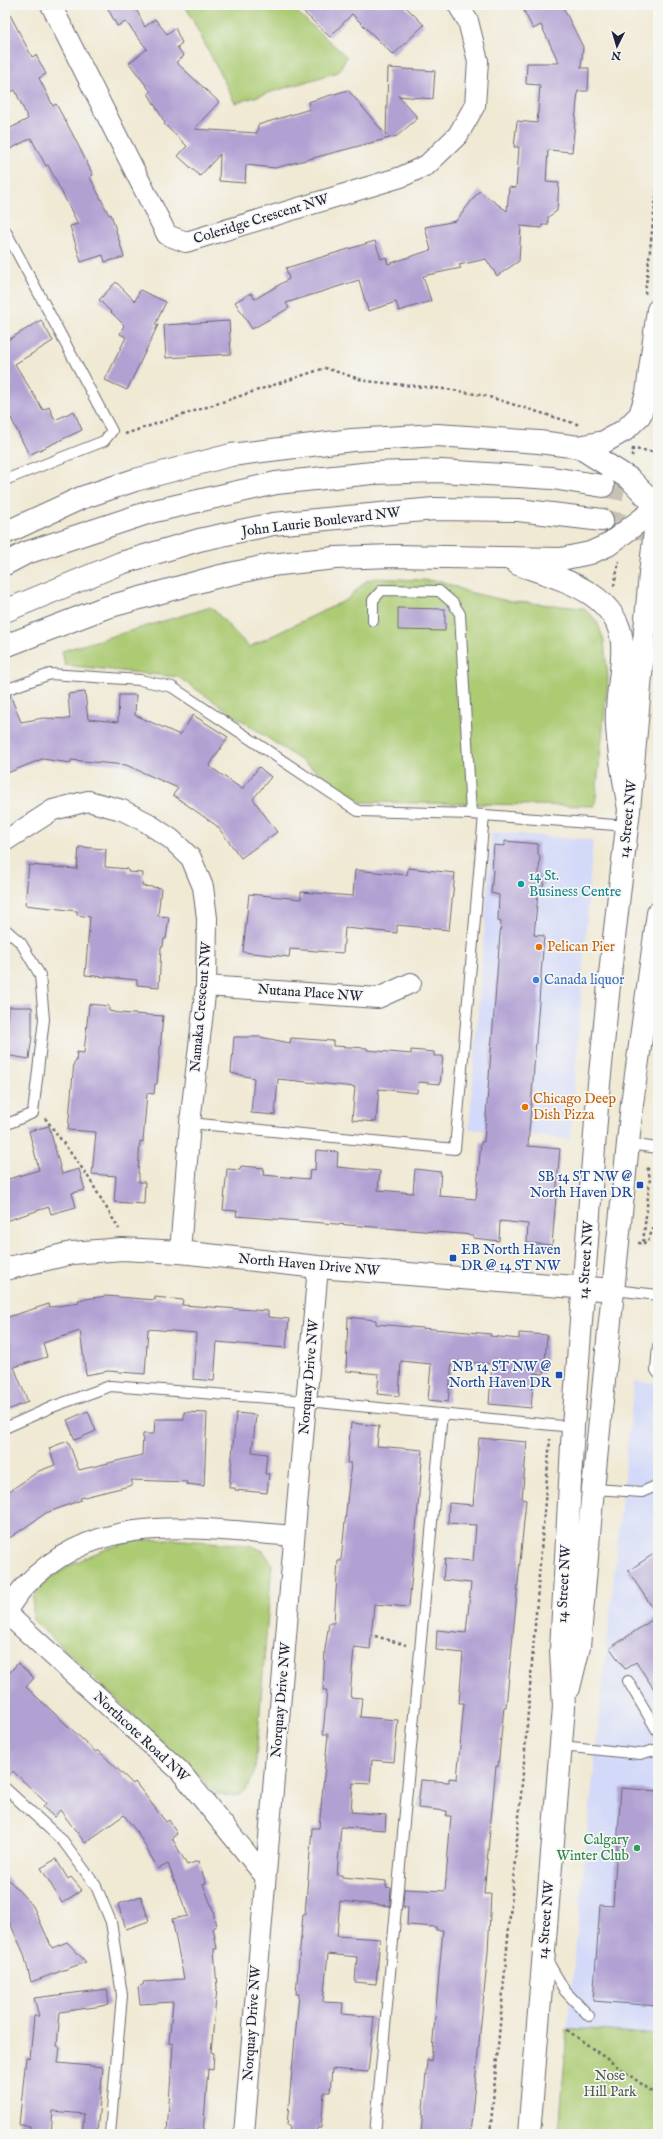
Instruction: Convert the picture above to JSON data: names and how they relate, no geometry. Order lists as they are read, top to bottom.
{
  "streets": {
    "main road": ["John Laurie Boulevard NW", "14 Street NW", "North Haven Drive NW"],
    "street": [
      "Coleridge Crescent NW",
      "Nutana Place NW",
      "Namaka Crescent NW",
      "Norquay Drive NW",
      "Northcote Road NW"
    ]
  },
  "crossings": [
    ["14 Street NW", "North Haven Drive NW"],
    ["Nutana Place NW", "Namaka Crescent NW"],
    ["Namaka Crescent NW", "North Haven Drive NW"],
    ["North Haven Drive NW", "Norquay Drive NW"],
    ["Norquay Drive NW", "Northcote Road NW"]
  ],
  "parks": ["Nose Hill Park"],
  "places": {
    "other": [
      "14 St. Business Centre",
      "Pelican Pier",
      "Canada liquor",
      "Chicago Deep Dish Pizza",
      "Calgary Winter Club"
    ],
    "transit": ["SB 14 ST NW @ North Haven DR", "EB North Haven DR @ 14 ST NW", "NB 14 ST NW @ North Haven DR"]
  },
  "north": "bottom"
}
